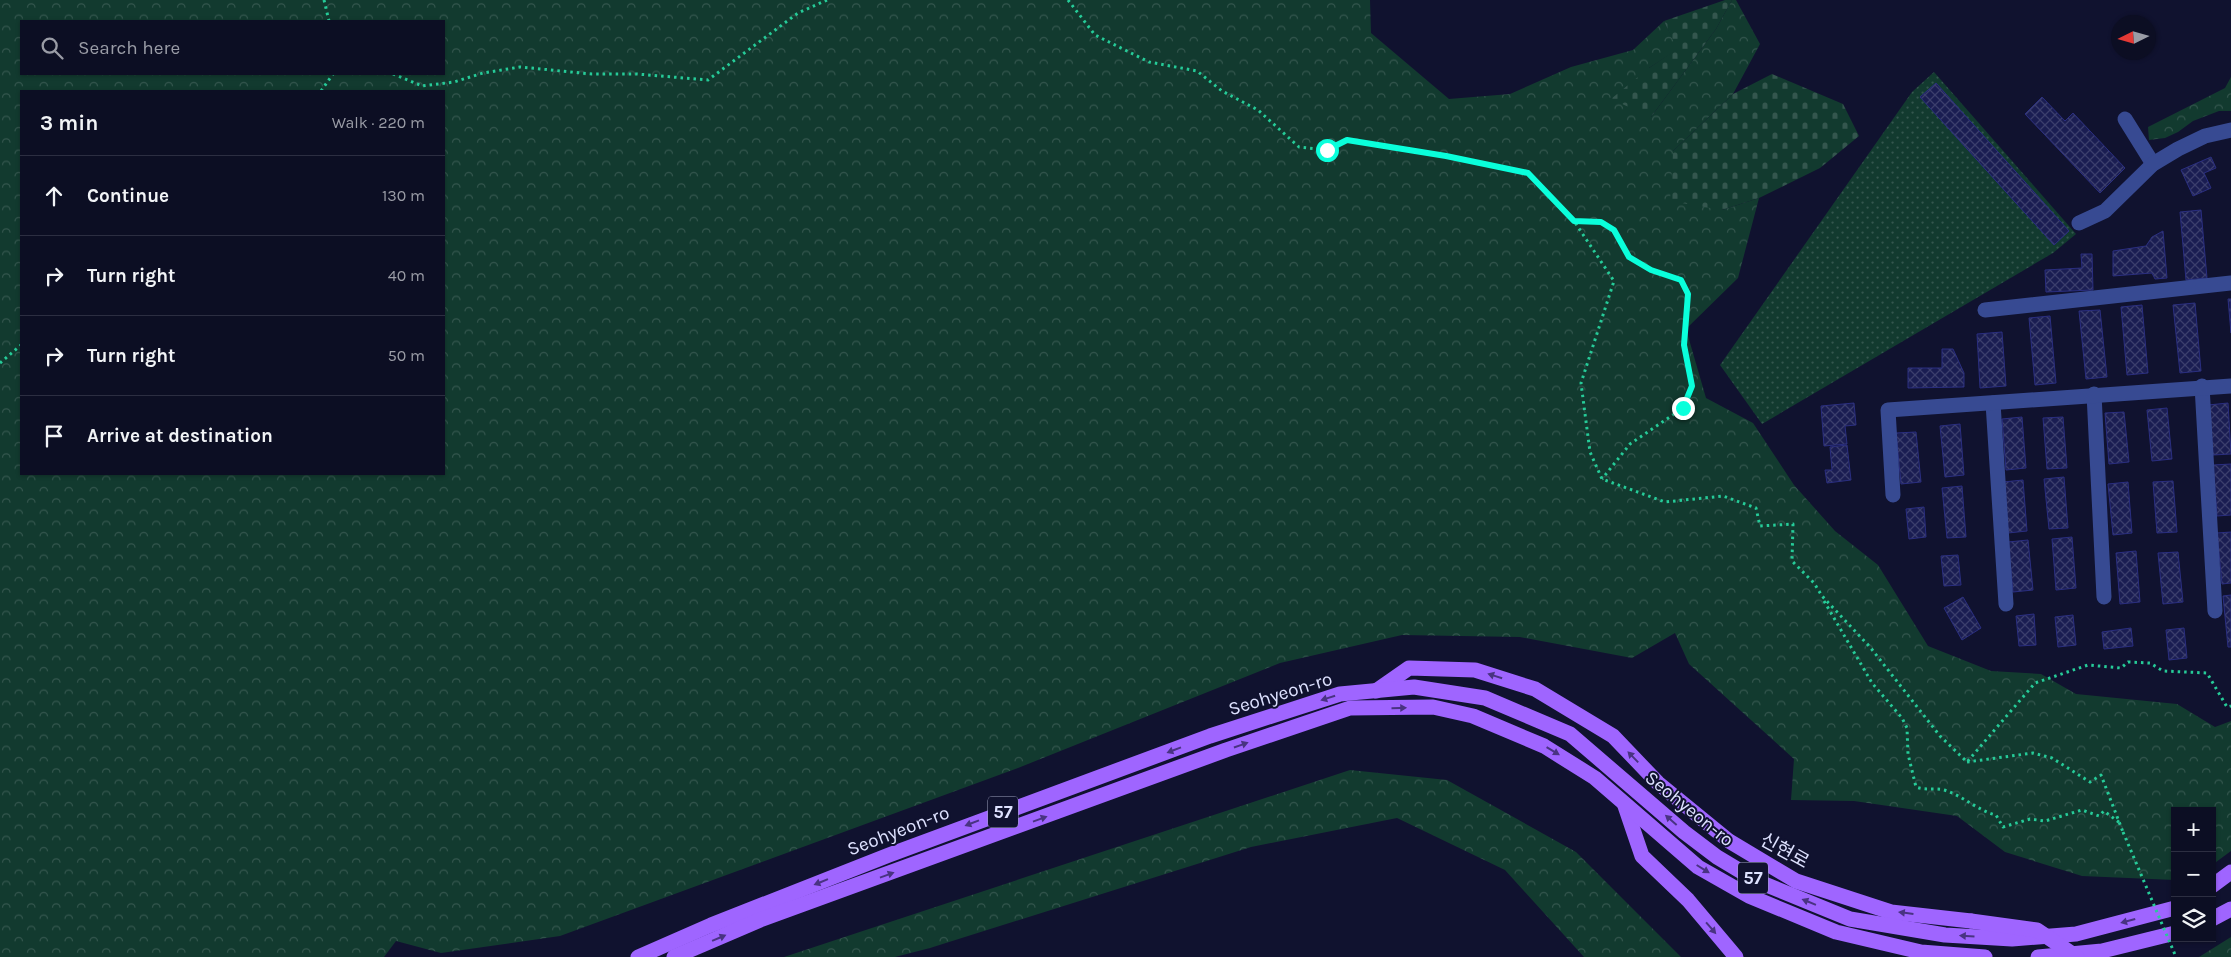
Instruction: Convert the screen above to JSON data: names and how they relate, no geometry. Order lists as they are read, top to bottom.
{
  "streets": {
    "main road": ["Seohyeon-ro", "57", "신현로"]
  },
  "crossings": [
    ["Seohyeon-ro", "신현로"]
  ],
  "one_way": ["신현로"],
  "north": "left",
  "page": {
    "search": "Search here",
    "heading": ["3 min", "Walk · 220 m"],
    "list": [
      ["Continue", "130 m"],
      ["Turn right", "40 m"],
      ["Turn right", "50 m"],
      "Arrive at destination"
    ],
    "map_buttons": ["+", "−"]
  }
}
